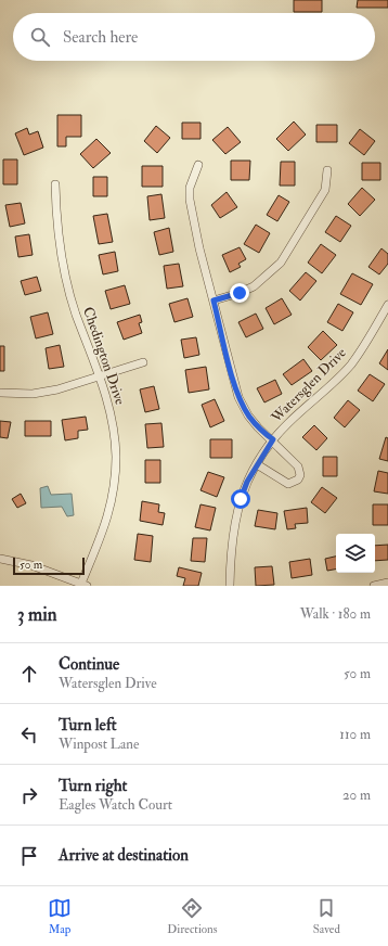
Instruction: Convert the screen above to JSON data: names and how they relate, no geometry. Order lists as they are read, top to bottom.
{
  "streets": {
    "street": ["Chedington Drive", "Watersglen Drive"]
  },
  "scale_bar": "50 m",
  "page": {
    "search": "Search here",
    "scale": "50 m",
    "heading": ["3 min", "Walk · 180 m"],
    "list": [
      ["Continue", "Watersglen Drive", "50 m"],
      ["Turn left", "Winpost Lane", "110 m"],
      ["Turn right", "Eagles Watch Court", "20 m"],
      "Arrive at destination"
    ],
    "nav": ["Map", "Directions", "Saved"]
  }
}
